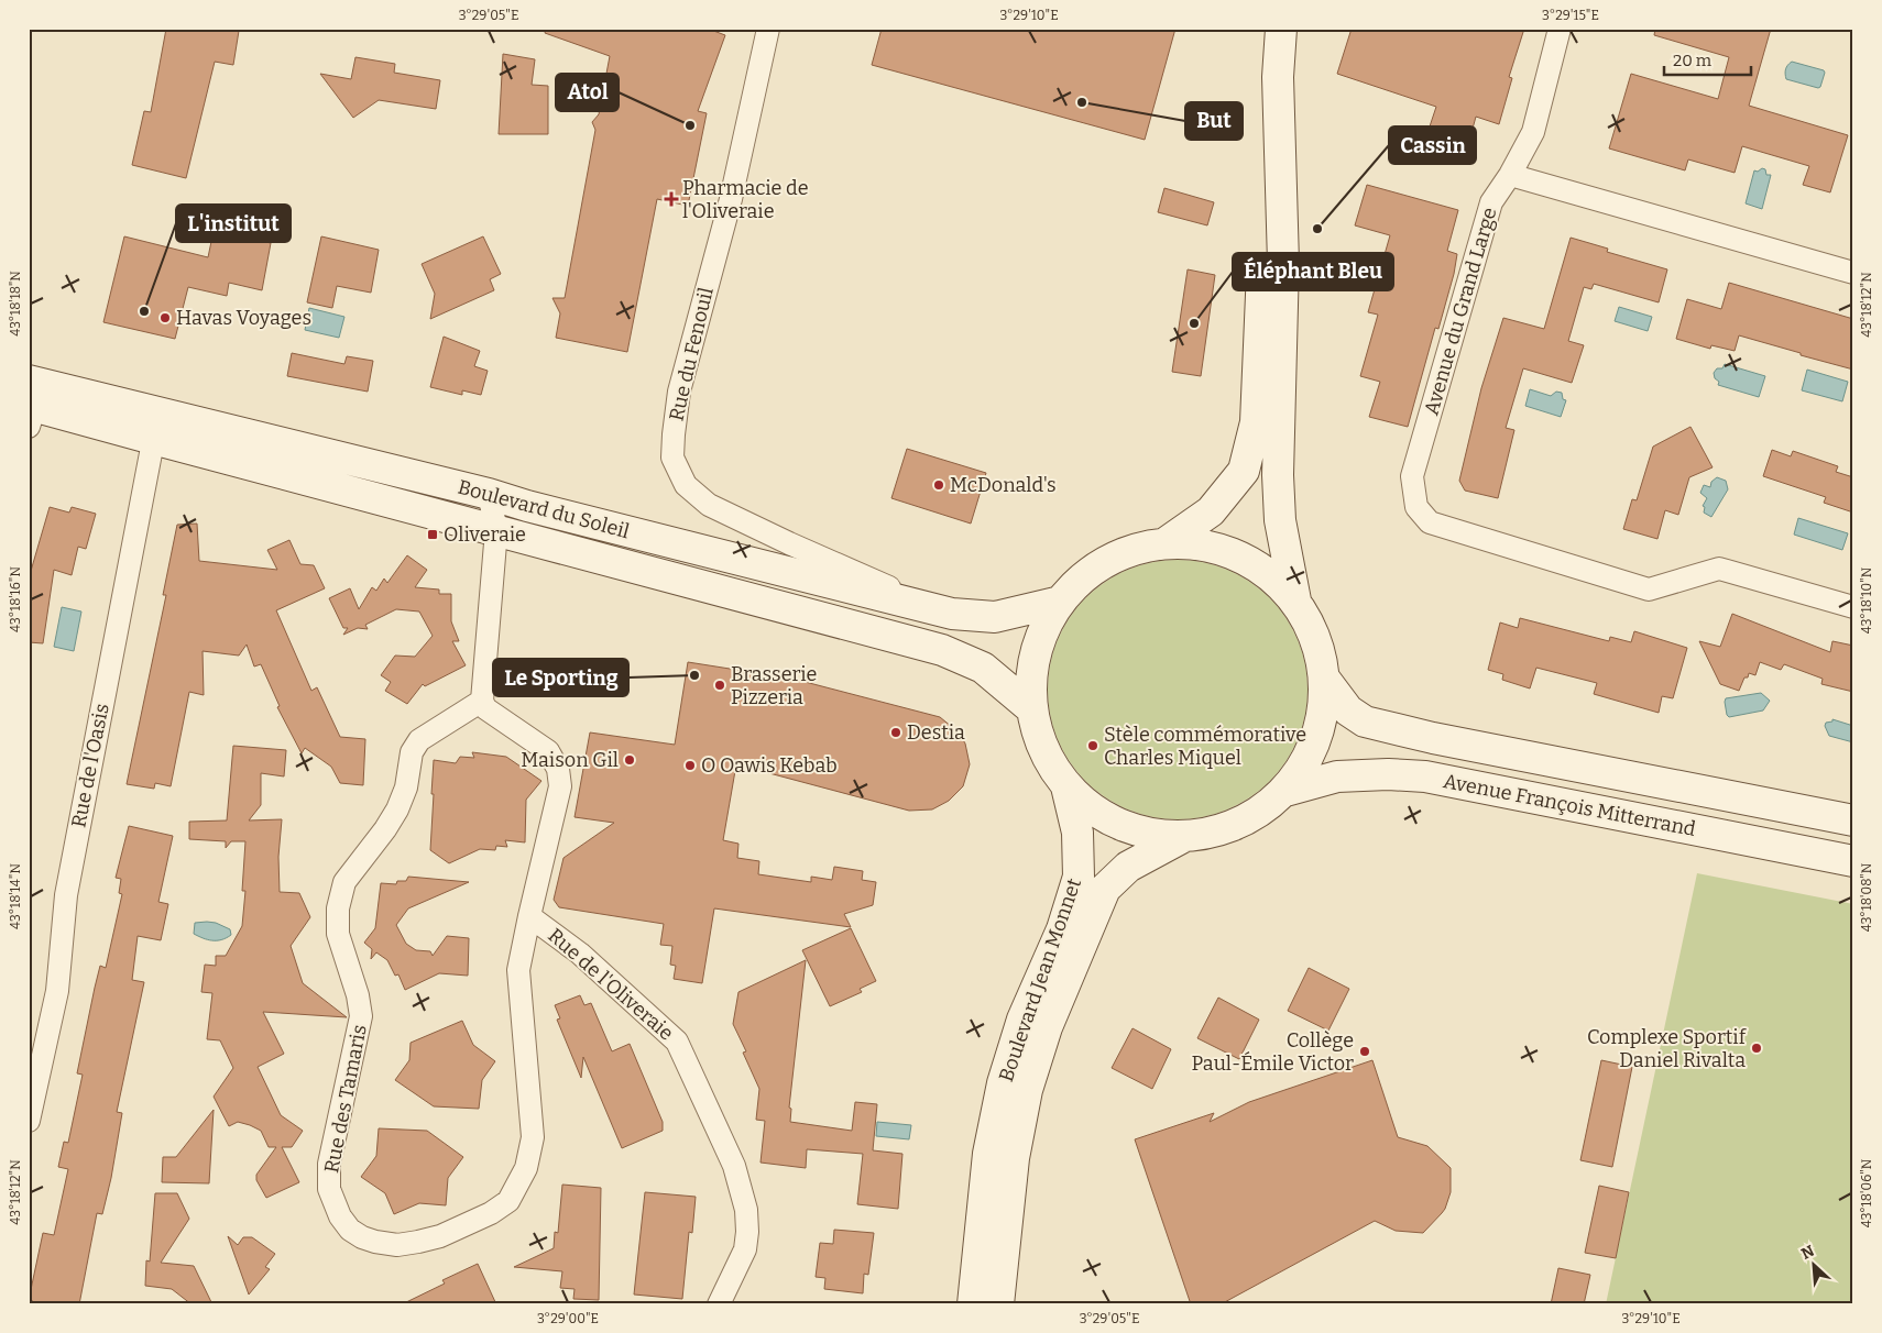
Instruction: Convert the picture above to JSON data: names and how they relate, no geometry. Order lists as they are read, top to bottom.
{
  "streets": {
    "main road": ["Boulevard du Soleil", "Avenue François Mitterrand", "Boulevard Jean Monnet"],
    "street": [
      "Avenue du Grand Large",
      "Rue du Fenouil",
      "Rue de l'Oasis",
      "Rue de l'Oliveraie",
      "Rue des Tamaris"
    ]
  },
  "crossings": [
    ["Rue du Fenouil", "Boulevard du Soleil"],
    ["Boulevard du Soleil", "Rue de l'Oasis"],
    ["Rue de l'Oliveraie", "Rue des Tamaris"]
  ],
  "places": {
    "other": [
      "But",
      "Atol",
      "Cassin",
      "L'institut",
      "Havas Voyages",
      "Éléphant Bleu",
      "McDonald's",
      "Le Sporting",
      "Brasserie Pizzeria",
      "Destia",
      "Stèle commémorative Charles Miquel",
      "Maison Gil",
      "O Oawis Kebab",
      "Complexe Sportif Daniel Rivalta",
      "Collège Paul-Émile Victor"
    ],
    "health": ["Pharmacie de l'Oliveraie"],
    "transit": ["Oliveraie"]
  },
  "scale_bar": "20 m",
  "north": "top left",
  "coordinates": [
    "3°29'05\"E",
    "3°29'10\"E",
    "3°29'15\"E",
    "43°18'18\"N",
    "43°18'12\"N",
    "43°18'16\"N",
    "43°18'10\"N",
    "43°18'14\"N",
    "43°18'08\"N",
    "43°18'06\"N",
    "3°29'00\"E"
  ]
}
